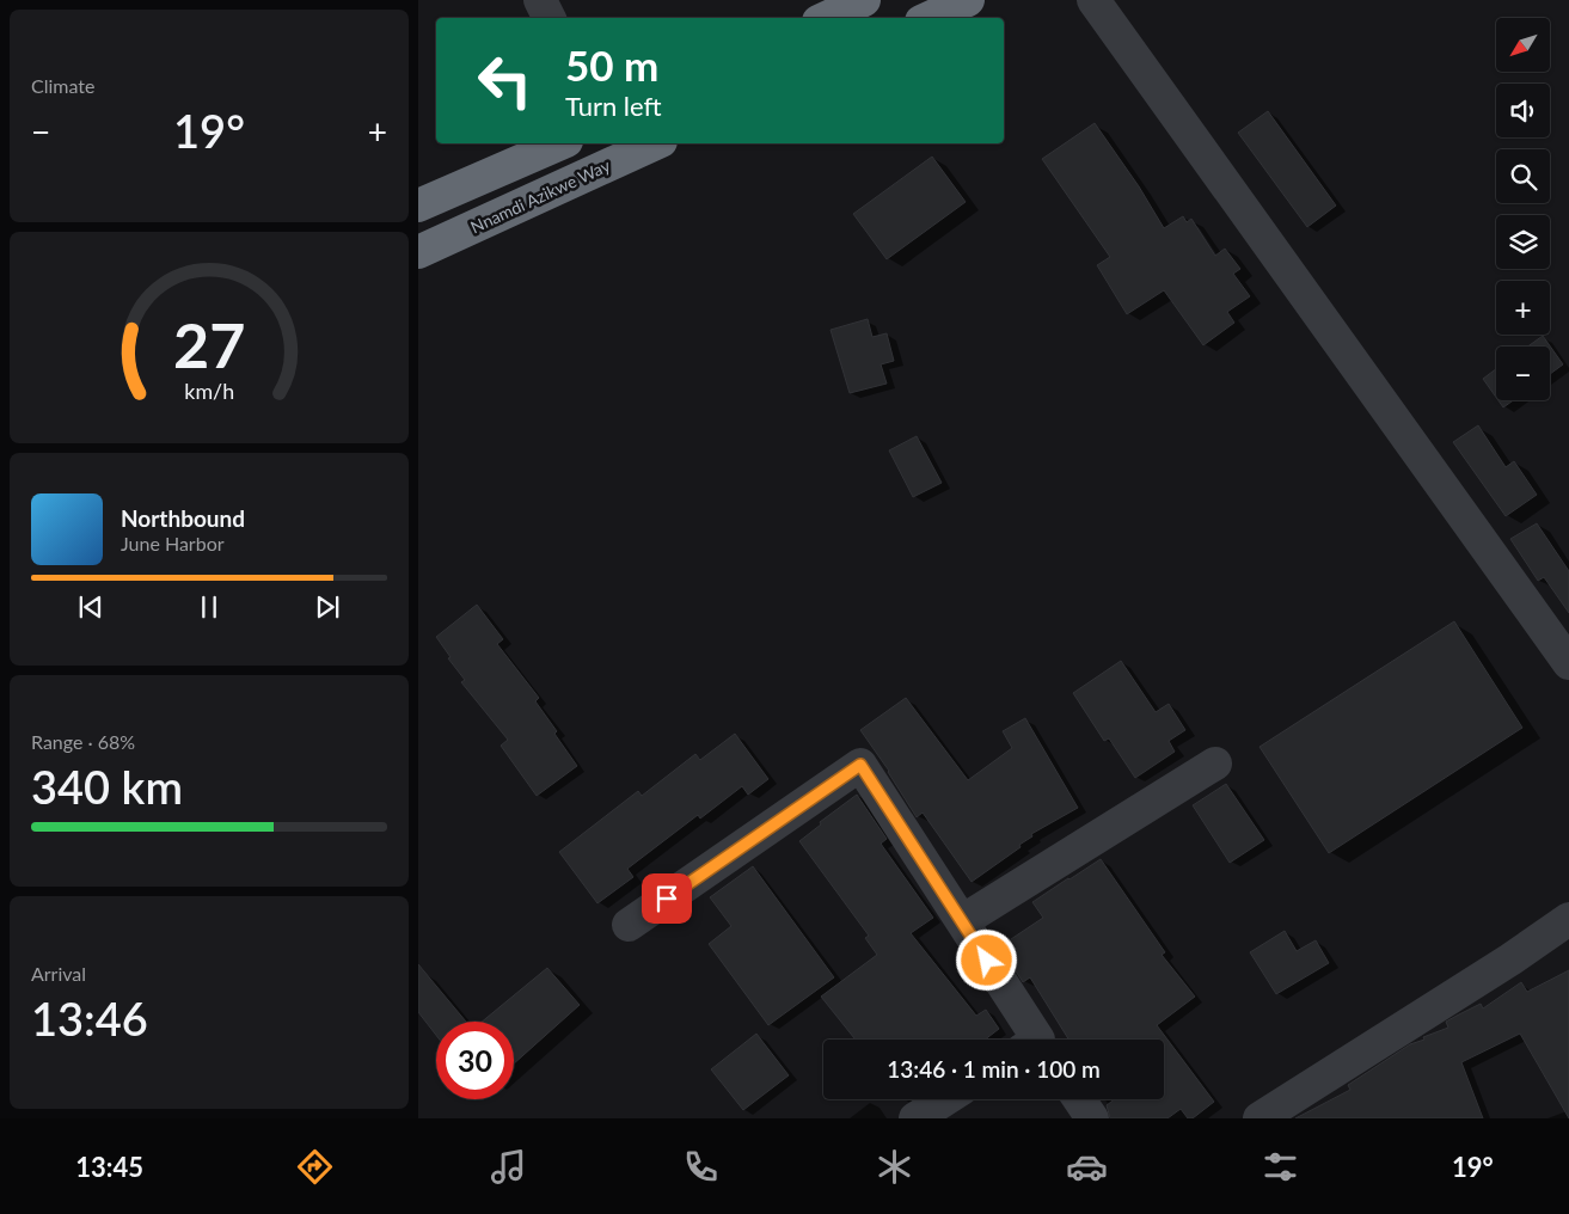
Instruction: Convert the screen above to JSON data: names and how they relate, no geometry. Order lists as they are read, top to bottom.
{
  "streets": {
    "highway": ["Nnamdi Azikwe Way"]
  },
  "north": "bottom left",
  "page": {
    "tile": [
      "Climate",
      ["Range · 68%", "340 km"],
      ["Arrival", "13:46"]
    ],
    "map_buttons": ["+", "−"],
    "turn": ["50 m", "Turn left"],
    "heat": ["−", "19°", "+"],
    "song": ["Northbound", "June Harbor"],
    "limit": "30",
    "trip": "13:46 · 1 min · 100 m",
    "tabs": ["13:45", "19°"],
    "gauge": ["27", "km/h"]
  }
}
